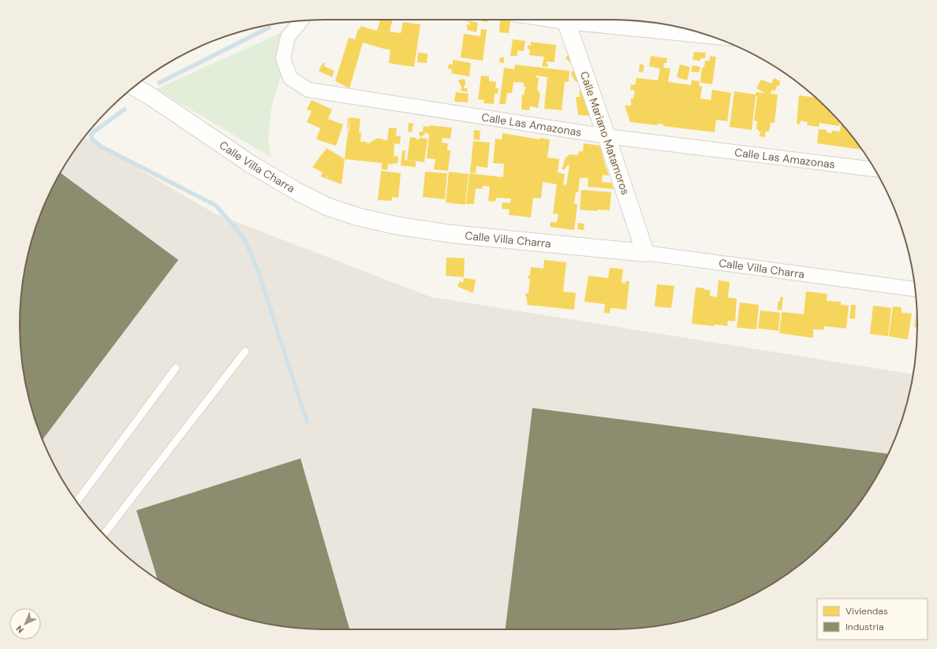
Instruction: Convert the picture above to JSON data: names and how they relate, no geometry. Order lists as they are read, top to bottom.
{
  "streets": {
    "street": ["Calle Las Amazonas", "Calle Mariano Matamoros", "Calle Villa Charra"]
  },
  "crossings": [
    ["Calle Las Amazonas", "Calle Mariano Matamoros"],
    ["Calle Mariano Matamoros", "Calle Villa Charra"]
  ],
  "legend": ["Viviendas", "Industria"],
  "north": "bottom left"
}
